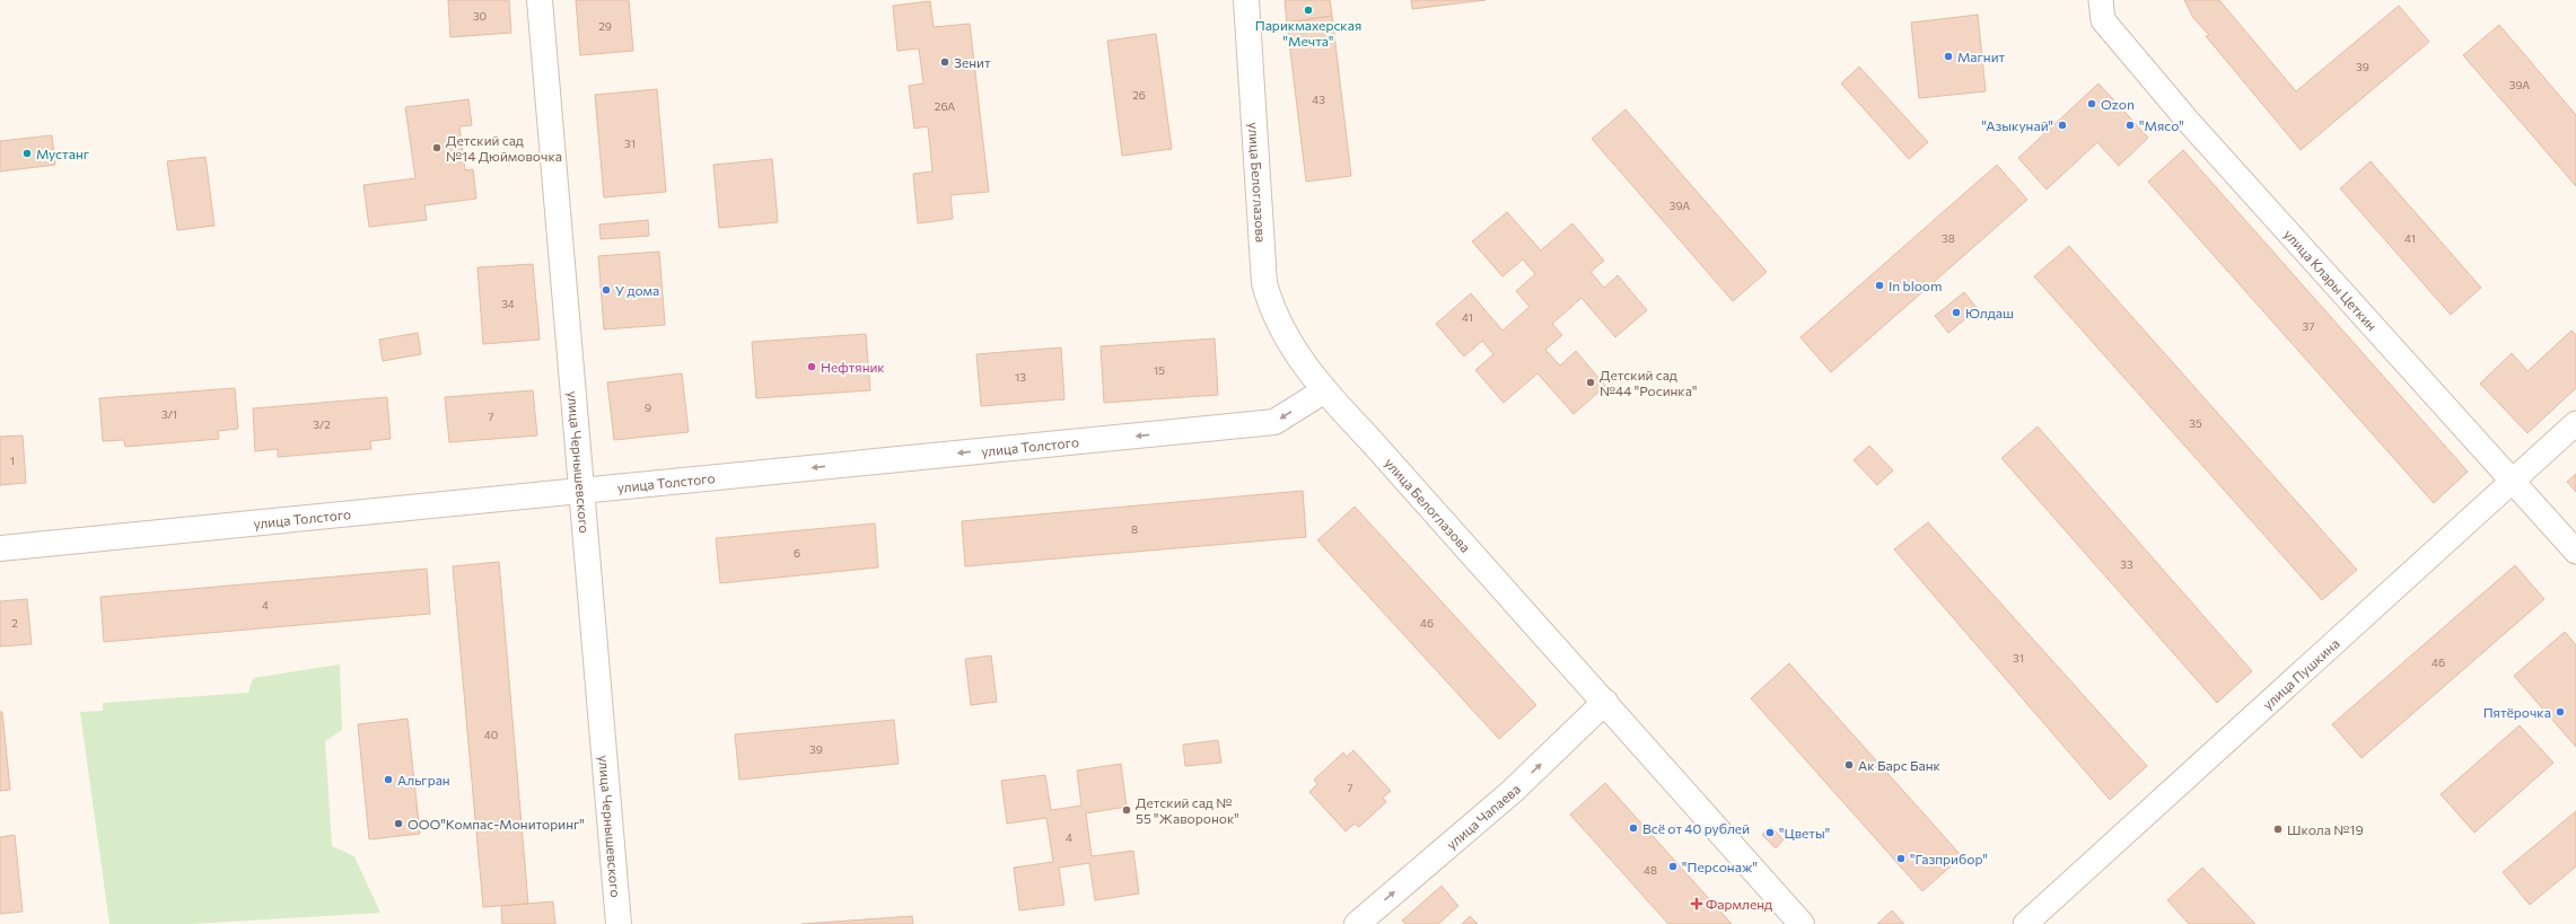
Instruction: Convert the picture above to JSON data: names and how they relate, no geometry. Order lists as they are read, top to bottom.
{
  "streets": {
    "street": [
      "улица Белоглазова",
      "улица Клары Цеткин",
      "улица Толстого",
      "улица Чернышевского",
      "улица Пушкина",
      "улица Чапаева"
    ]
  },
  "crossings": [
    ["улица Белоглазова", "улица Толстого"],
    ["улица Белоглазова", "улица Чапаева"],
    ["улица Клары Цеткин", "улица Пушкина"],
    ["улица Толстого", "улица Чернышевского"]
  ],
  "one_way": ["улица Толстого", "улица Чапаева"],
  "places": {
    "other": [
      "Парикмахерская \"Мечта\"",
      "Магнит",
      "Зенит",
      "Ozon",
      "\"Азыкунай\"",
      "\"Мясо\"",
      "Детский сад №14 Дюймовочка",
      "Мустанг",
      "In bloom",
      "У дома",
      "Юлдаш",
      "Нефтяник",
      "Детский сад №44 \"Росинка\"",
      "Пятёрочка",
      "Ак Барс Банк",
      "Альгран",
      "Детский сад № 55 \"Жаворонок\"",
      "ООО\"Компас-Мониторинг\"",
      "Всё от 40 рублей",
      "Школа №19",
      "\"Цветы\"",
      "\"Газприбор\"",
      "\"Персонаж\""
    ],
    "health": ["Фармленд"]
  },
  "house_numbers": [
    "30",
    "29",
    "39",
    "39А",
    "26",
    "43",
    "26А",
    "31",
    "39А",
    "38",
    "41",
    "34",
    "41",
    "37",
    "15",
    "13",
    "9",
    "3/1",
    "7",
    "35",
    "3/2",
    "1",
    "8",
    "6",
    "33",
    "4",
    "2",
    "46",
    "31",
    "46",
    "40",
    "39",
    "7",
    "4",
    "48"
  ]
}
